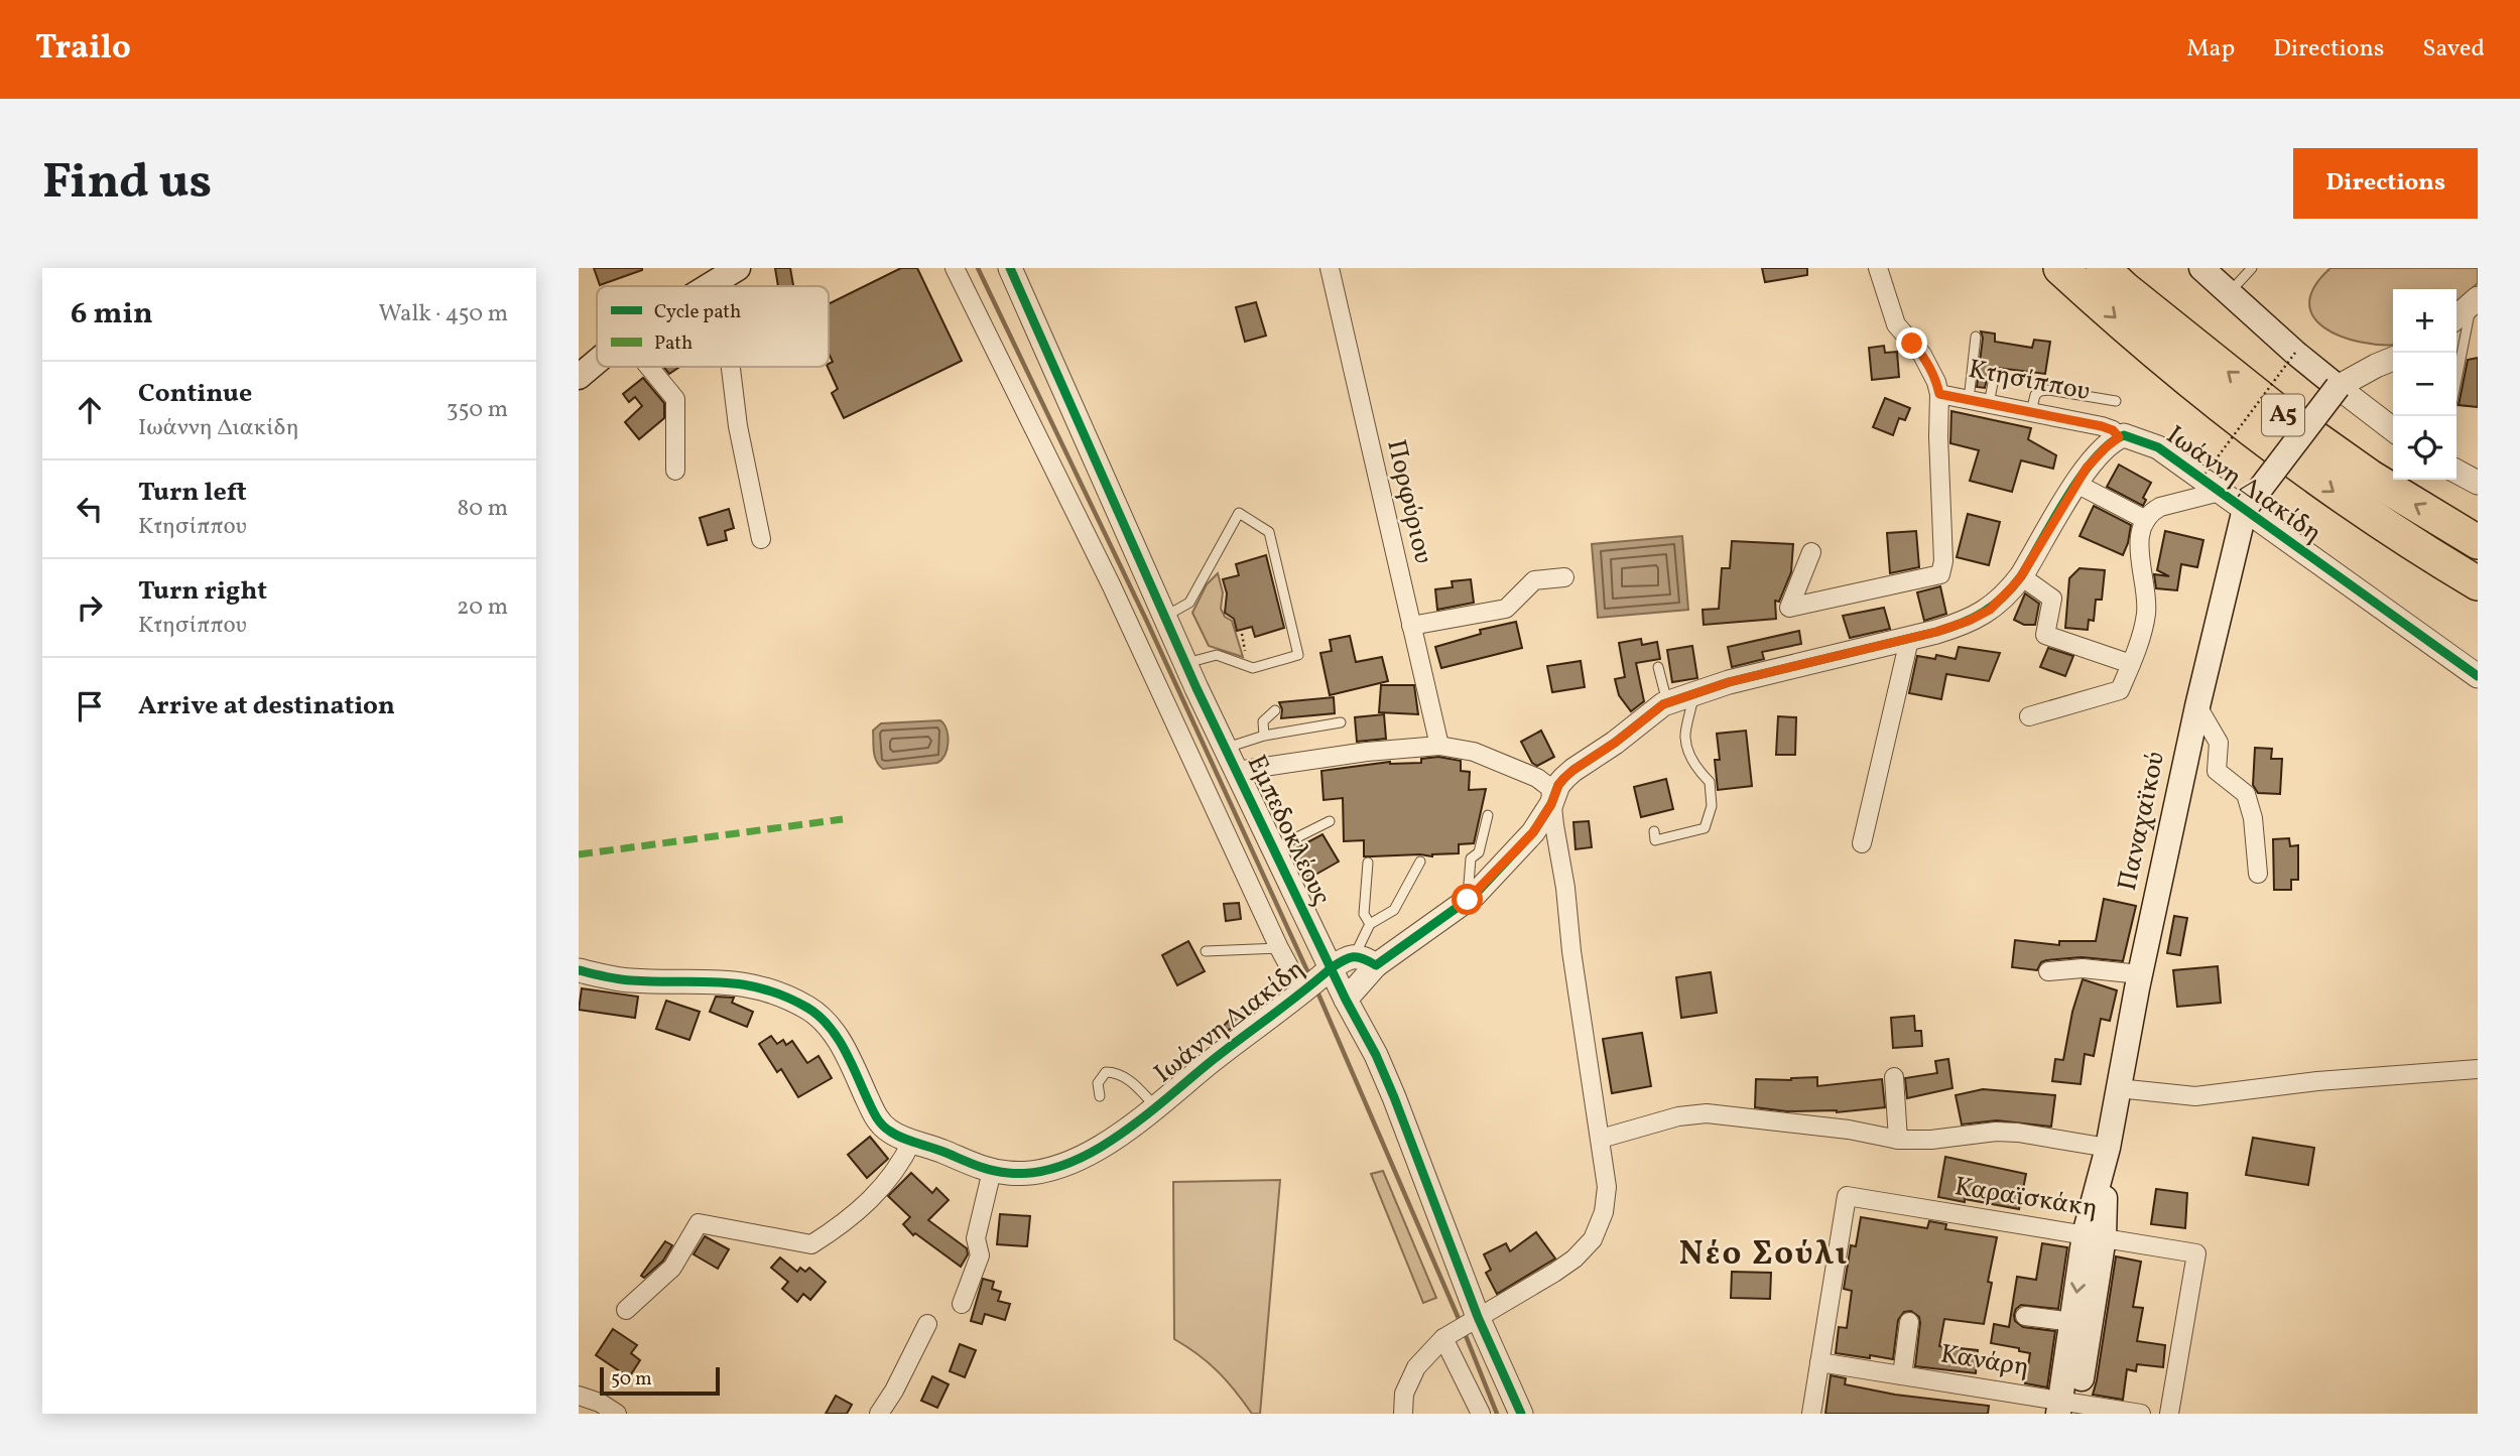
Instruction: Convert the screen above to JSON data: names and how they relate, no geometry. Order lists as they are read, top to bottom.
{
  "streets": {
    "highway": ["Α5"],
    "main road": ["Παναχαϊκού"],
    "street": [
      "Κτησίππου",
      "Ιωάννη Διακίδη",
      "Πορφύριου",
      "Εμπεδοκλέους",
      "Καραϊσκάκη",
      "Κανάρη"
    ]
  },
  "crossings": [
    ["Κτησίππου", "Ιωάννη Διακίδη"],
    ["Ιωάννη Διακίδη", "Παναχαϊκού"],
    ["Ιωάννη Διακίδη", "Εμπεδοκλέους"],
    ["Παναχαϊκού", "Καραϊσκάκη"],
    ["Παναχαϊκού", "Κανάρη"],
    ["Καραϊσκάκη", "Κανάρη"]
  ],
  "districts": ["Νέο Σούλι"],
  "legend": ["Cycle path", "Path"],
  "scale_bar": "50 m",
  "page": {
    "header": "Trailo",
    "nav": ["Map", "Directions", "Saved"],
    "buttons": "Directions",
    "title": "Find us",
    "heading": ["6 min", "Walk · 450 m"],
    "map_buttons": ["+", "−"],
    "list": [
      ["Continue", "Ιωάννη Διακίδη", "350 m"],
      ["Turn left", "Κτησίππου", "80 m"],
      ["Turn right", "Κτησίππου", "20 m"],
      "Arrive at destination"
    ],
    "scale": "50 m"
  }
}
